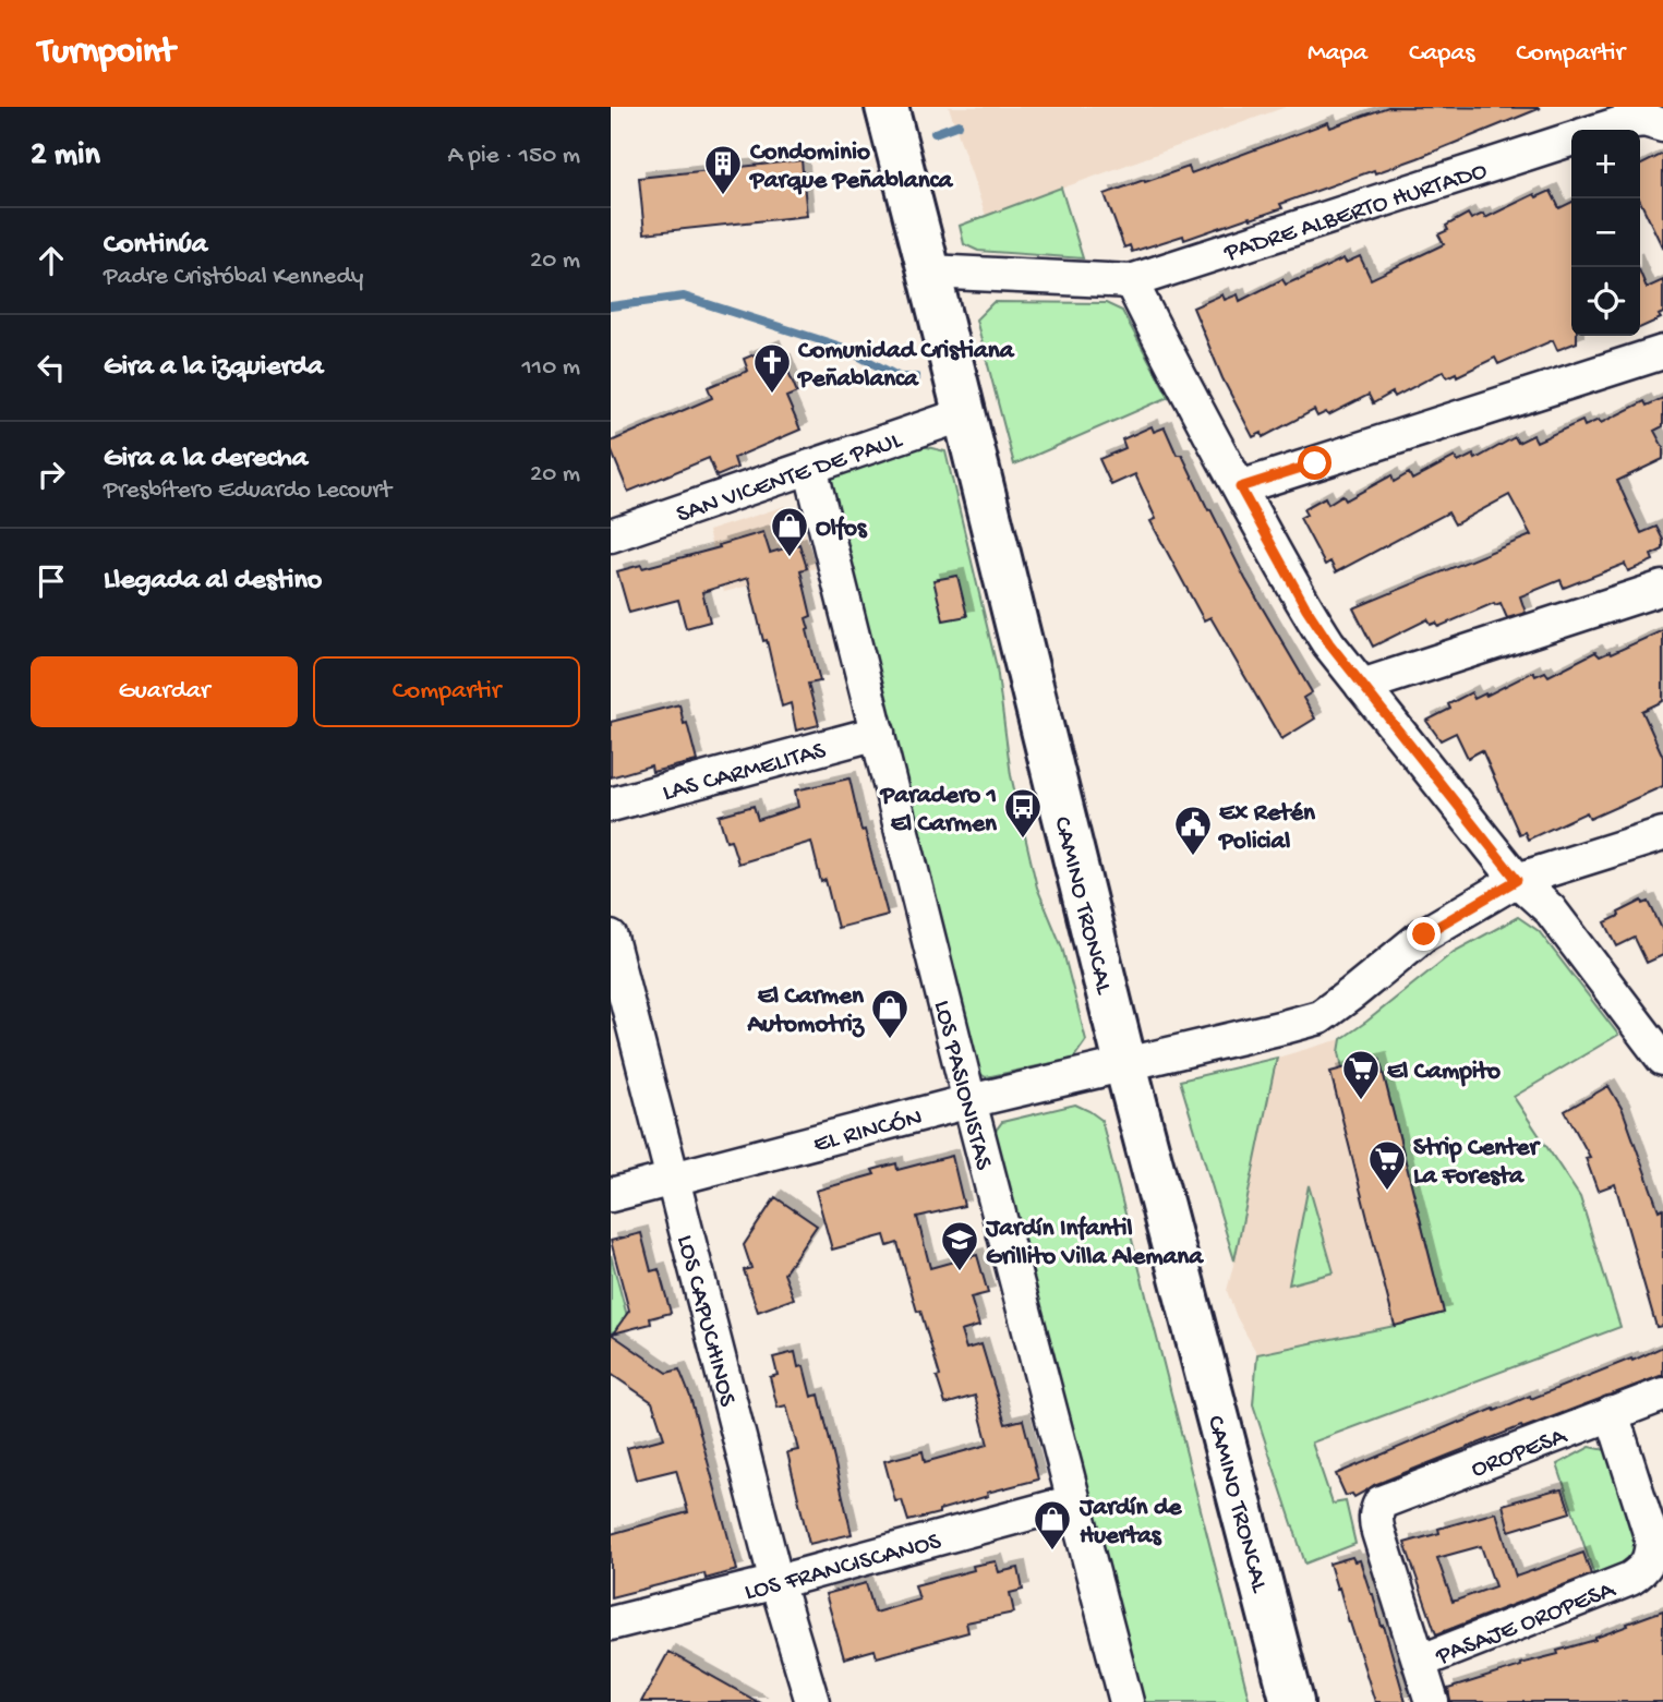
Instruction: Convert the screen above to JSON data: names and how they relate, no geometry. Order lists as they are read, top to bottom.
{
  "streets": {
    "main road": ["CAMINO TRONCAL"],
    "street": [
      "PADRE ALBERTO HURTADO",
      "SAN VICENTE DE PAUL",
      "LAS CARMELITAS",
      "LOS PASIONISTAS",
      "EL RINCÓN",
      "LOS CAPUCHINOS",
      "OROPESA",
      "LOS FRANCISCANOS",
      "PASAJE OROPESA"
    ]
  },
  "crossings": [
    ["SAN VICENTE DE PAUL", "CAMINO TRONCAL"],
    ["SAN VICENTE DE PAUL", "LOS PASIONISTAS"],
    ["LAS CARMELITAS", "LOS PASIONISTAS"],
    ["CAMINO TRONCAL", "EL RINCÓN"],
    ["LOS PASIONISTAS", "EL RINCÓN"],
    ["LOS PASIONISTAS", "LOS FRANCISCANOS"],
    ["EL RINCÓN", "LOS CAPUCHINOS"],
    ["LOS CAPUCHINOS", "LOS FRANCISCANOS"],
    ["OROPESA", "PASAJE OROPESA"]
  ],
  "places": {
    "building": ["Condominio Parque Peñablanca"],
    "church": ["Comunidad Cristiana Peñablanca"],
    "shop": ["Olfos", "El Carmen Automotriz", "Jardín de Huertas"],
    "bus stop": ["Paradero 1 El Carmen"],
    "public building": ["Ex Retén Policial"],
    "supermarket": ["El Campito", "Strip Center La Foresta"],
    "school or university": ["Jardín Infantil Grillito Villa Alemana"]
  },
  "page": {
    "header": "Turnpoint",
    "nav": ["Mapa", "Capas", "Compartir"],
    "heading": ["2 min", "A pie · 150 m"],
    "map_buttons": ["+", "−"],
    "list": [
      ["Continúa", "Padre Cristóbal Kennedy", "20 m"],
      ["Gira a la izquierda", "110 m"],
      ["Gira a la derecha", "Presbítero Eduardo Lecourt", "20 m"],
      "Llegada al destino"
    ],
    "buttons": ["Guardar", "Compartir"]
  }
}
